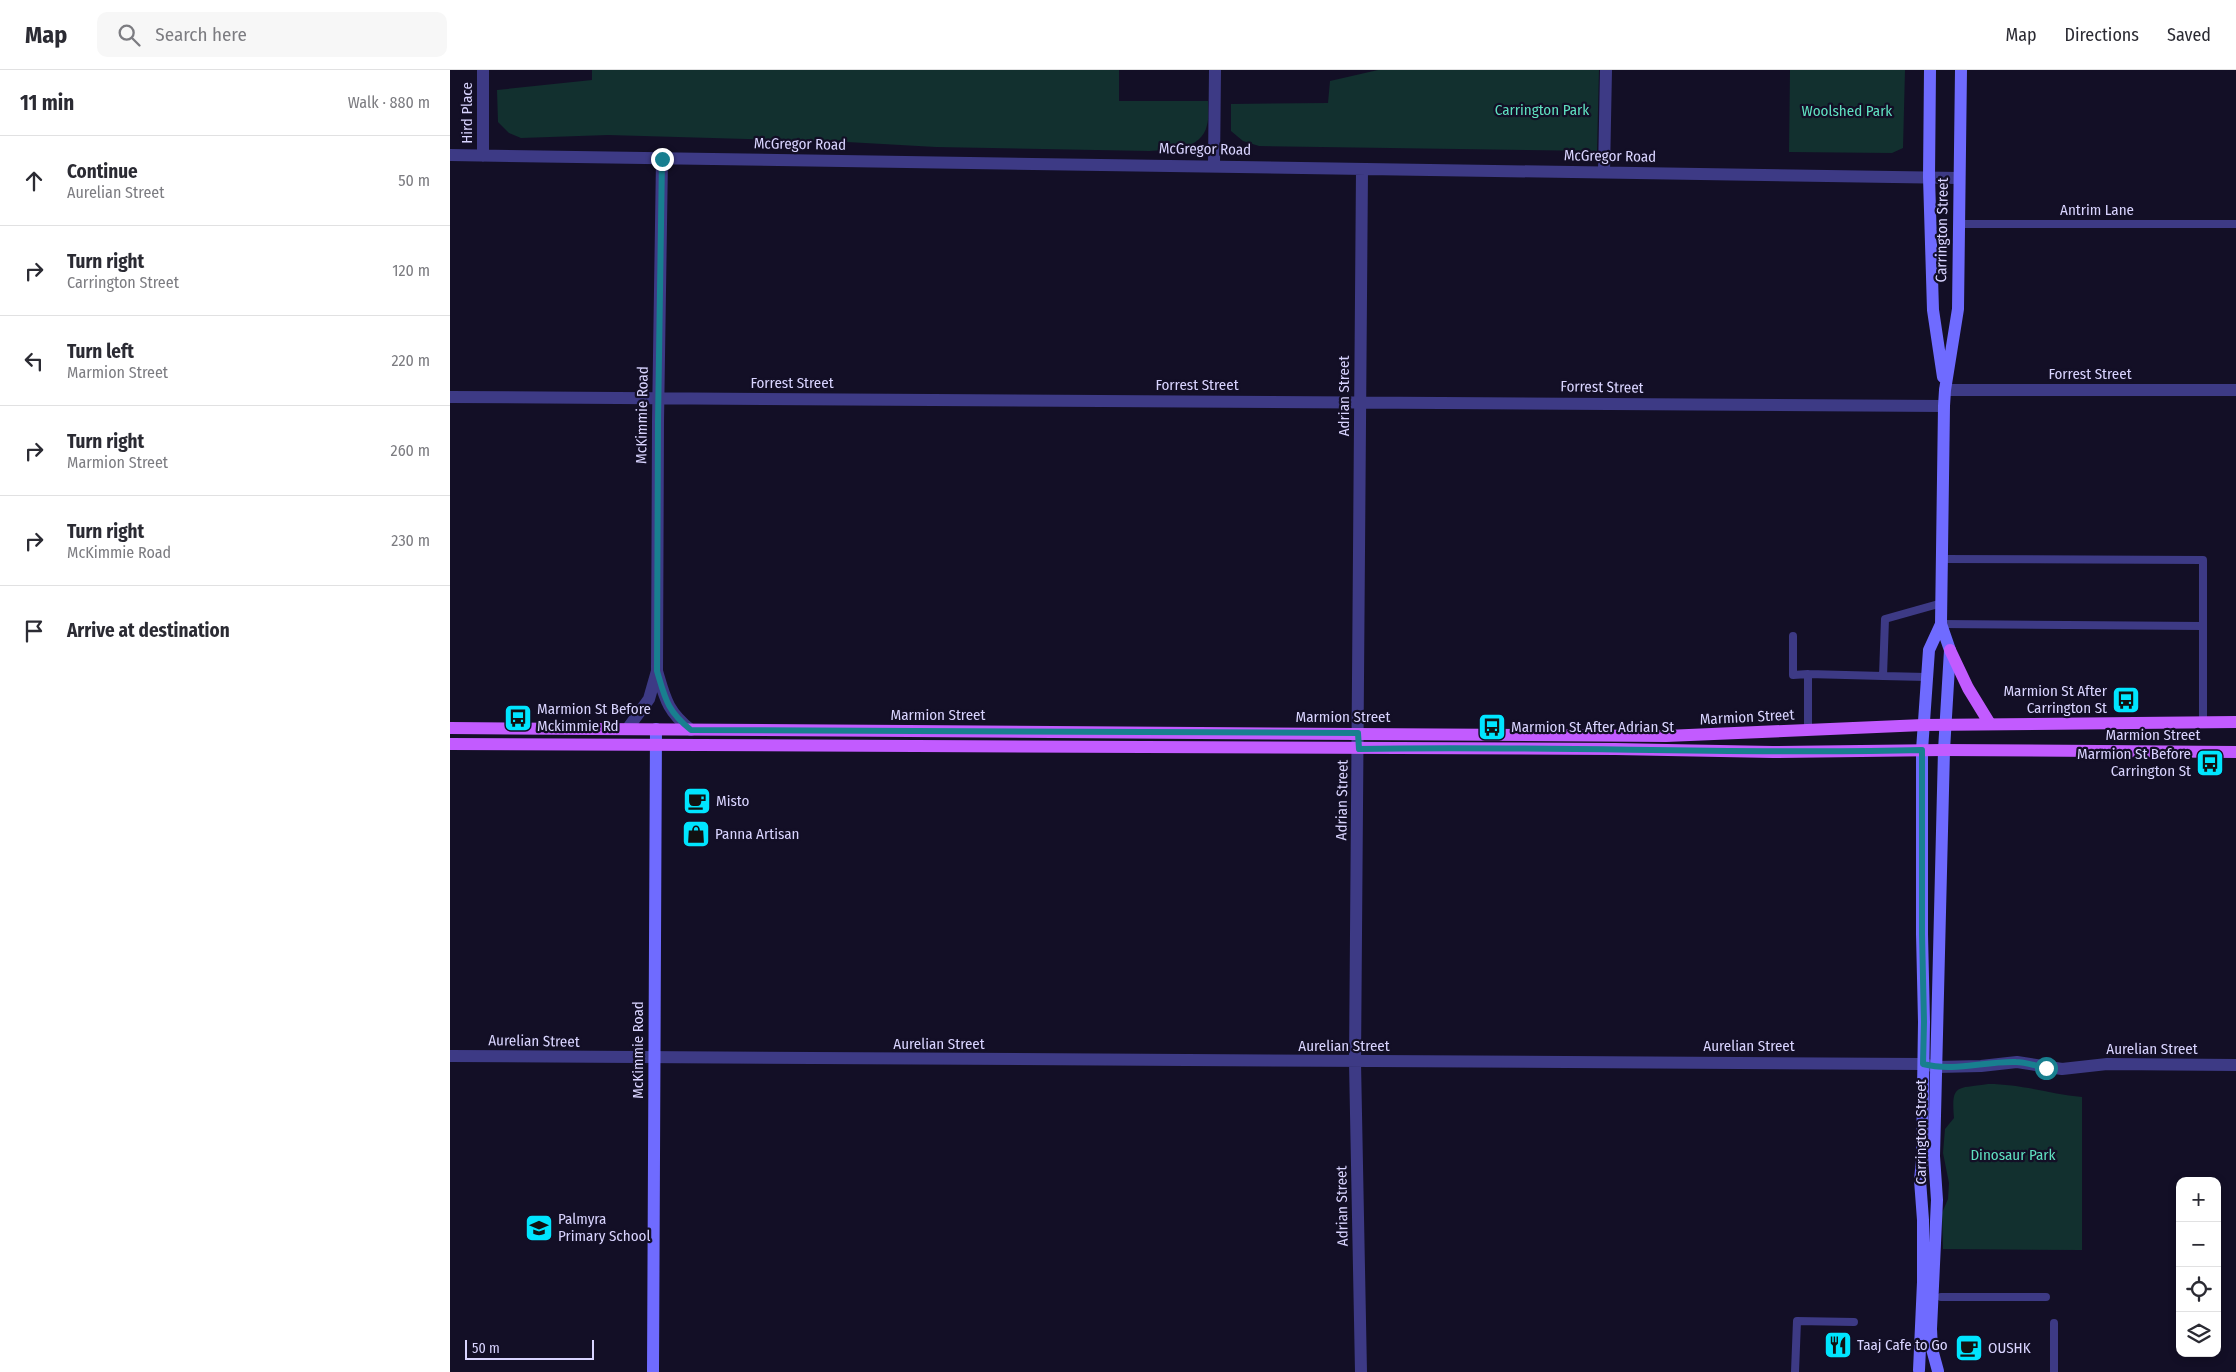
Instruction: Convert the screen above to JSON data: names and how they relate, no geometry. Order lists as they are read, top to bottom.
{
  "streets": {
    "main road": ["Carrington Street", "McKimmie Road", "Marmion Street"],
    "street": [
      "Hird Place",
      "McGregor Road",
      "Forrest Street",
      "Adrian Street",
      "Aurelian Street"
    ],
    "lane": ["Antrim Lane"]
  },
  "crossings": [
    ["Hird Place", "McGregor Road"],
    ["McGregor Road", "Carrington Street"],
    ["McGregor Road", "Adrian Street"],
    ["McGregor Road", "McKimmie Road"],
    ["Antrim Lane", "Carrington Street"],
    ["Carrington Street", "Forrest Street"],
    ["Carrington Street", "Marmion Street"],
    ["Carrington Street", "Aurelian Street"],
    ["Forrest Street", "Adrian Street"],
    ["Forrest Street", "McKimmie Road"],
    ["Adrian Street", "Marmion Street"],
    ["Adrian Street", "Aurelian Street"],
    ["McKimmie Road", "Marmion Street"],
    ["McKimmie Road", "Aurelian Street"]
  ],
  "parks": ["Carrington Park", "Woolshed Park", "Dinosaur Park"],
  "places": {
    "bus stop": [
      "Marmion St After Carrington St",
      "Marmion St Before Mckimmie Rd",
      "Marmion St After Adrian St",
      "Marmion St Before Carrington St"
    ],
    "cafe": ["Misto", "OUSHK"],
    "shop": ["Panna Artisan"],
    "school or university": ["Palmyra Primary School"],
    "restaurant": ["Taaj Cafe to Go"]
  },
  "scale_bar": "50 m",
  "page": {
    "header": "Map",
    "search": "Search here",
    "nav": ["Map", "Directions", "Saved"],
    "heading": ["11 min", "Walk · 880 m"],
    "list": [
      ["Continue", "Aurelian Street", "50 m"],
      ["Turn right", "Carrington Street", "120 m"],
      ["Turn left", "Marmion Street", "220 m"],
      ["Turn right", "Marmion Street", "260 m"],
      ["Turn right", "McKimmie Road", "230 m"],
      "Arrive at destination"
    ],
    "map_buttons": ["+", "−"],
    "scale": "50 m"
  }
}
